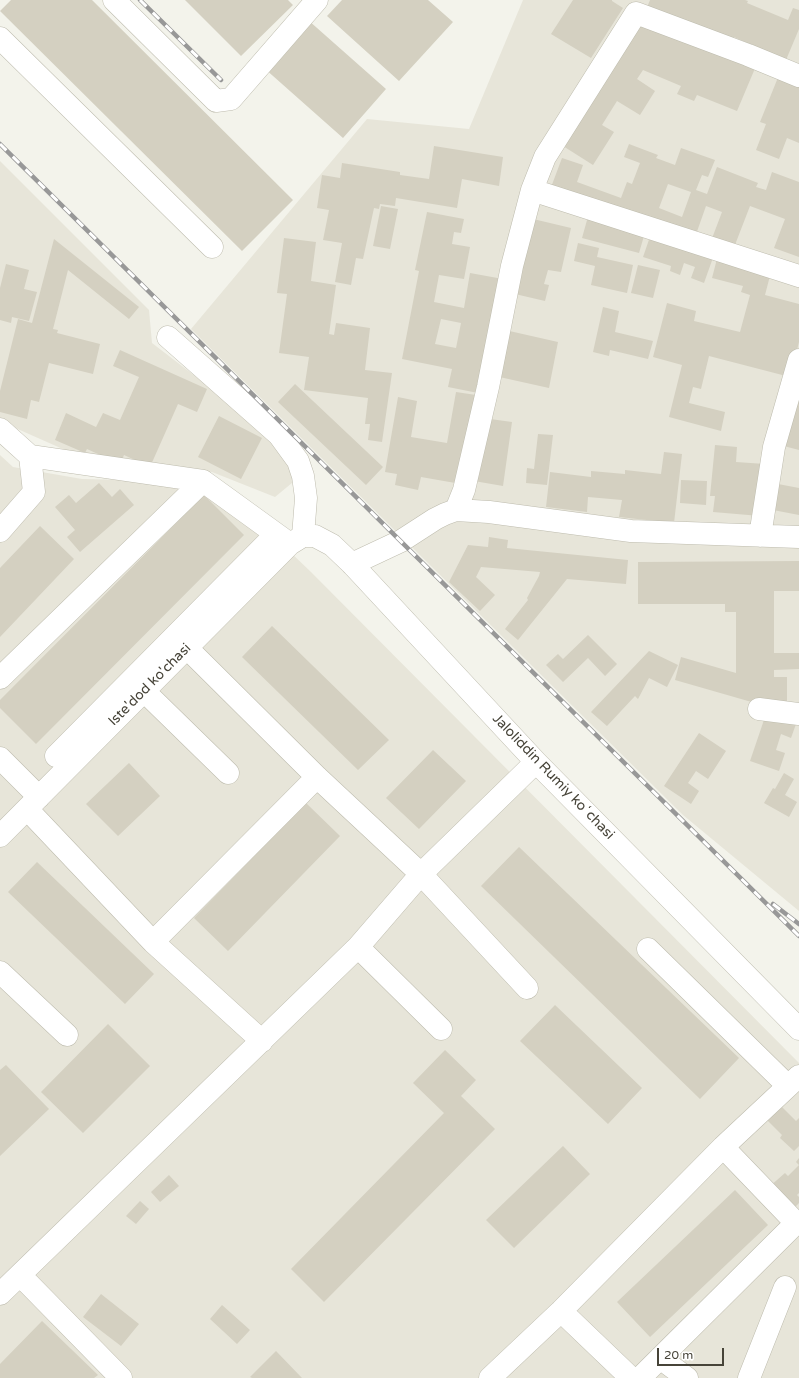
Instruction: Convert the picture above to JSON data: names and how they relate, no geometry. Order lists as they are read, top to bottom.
{
  "streets": {
    "street": ["Iste'dod ko'chasi", "Jaloliddin Rumiy koʻchasi"]
  },
  "crossings": [
    ["Iste'dod ko'chasi", "Jaloliddin Rumiy koʻchasi"]
  ],
  "scale_bar": "20 m"
}
